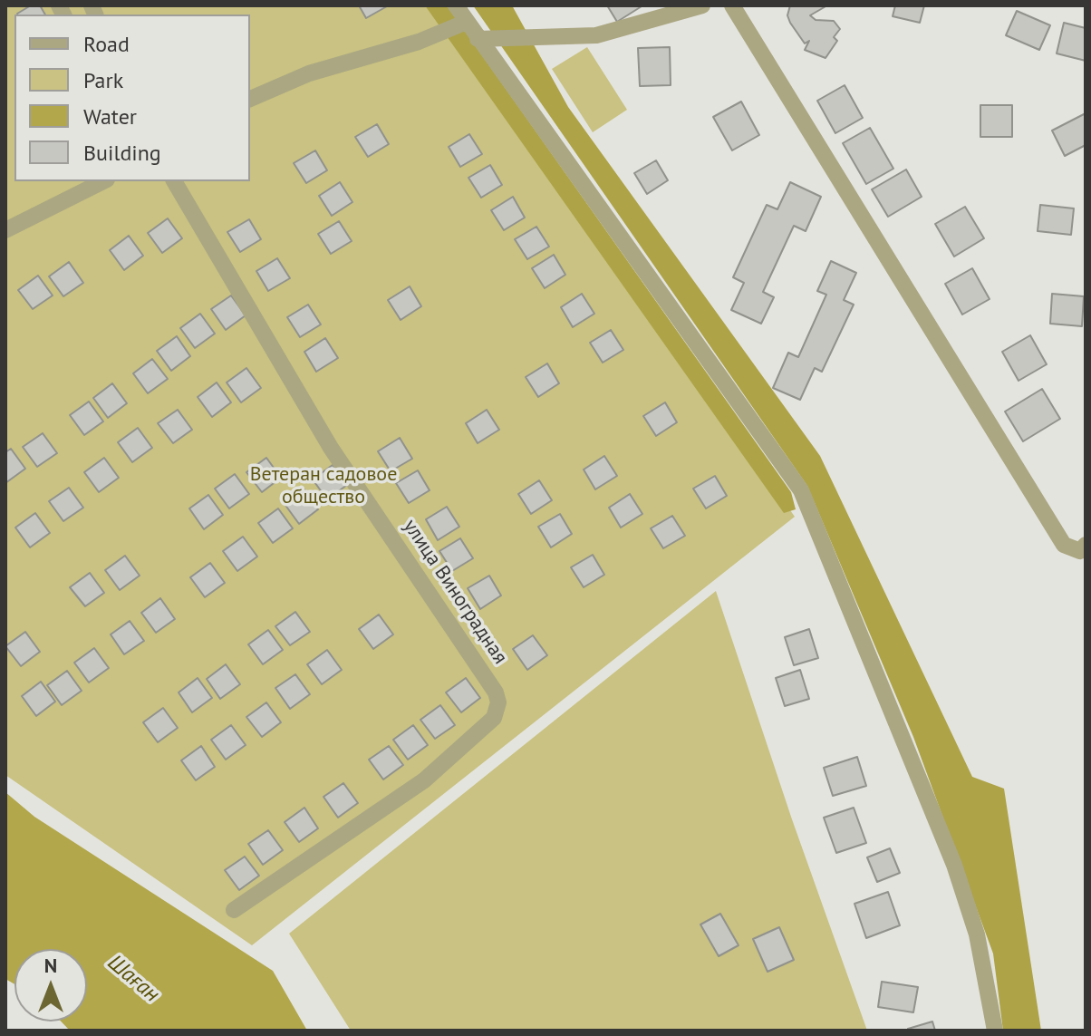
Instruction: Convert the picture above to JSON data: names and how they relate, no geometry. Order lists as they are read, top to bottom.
{
  "streets": {
    "street": ["улица Виноградная"]
  },
  "water": ["Шаған"],
  "parks": ["Ветеран садовое общество"],
  "legend": [
    "Road",
    "Park",
    "Water",
    "Building"
  ],
  "north": "top"
}
